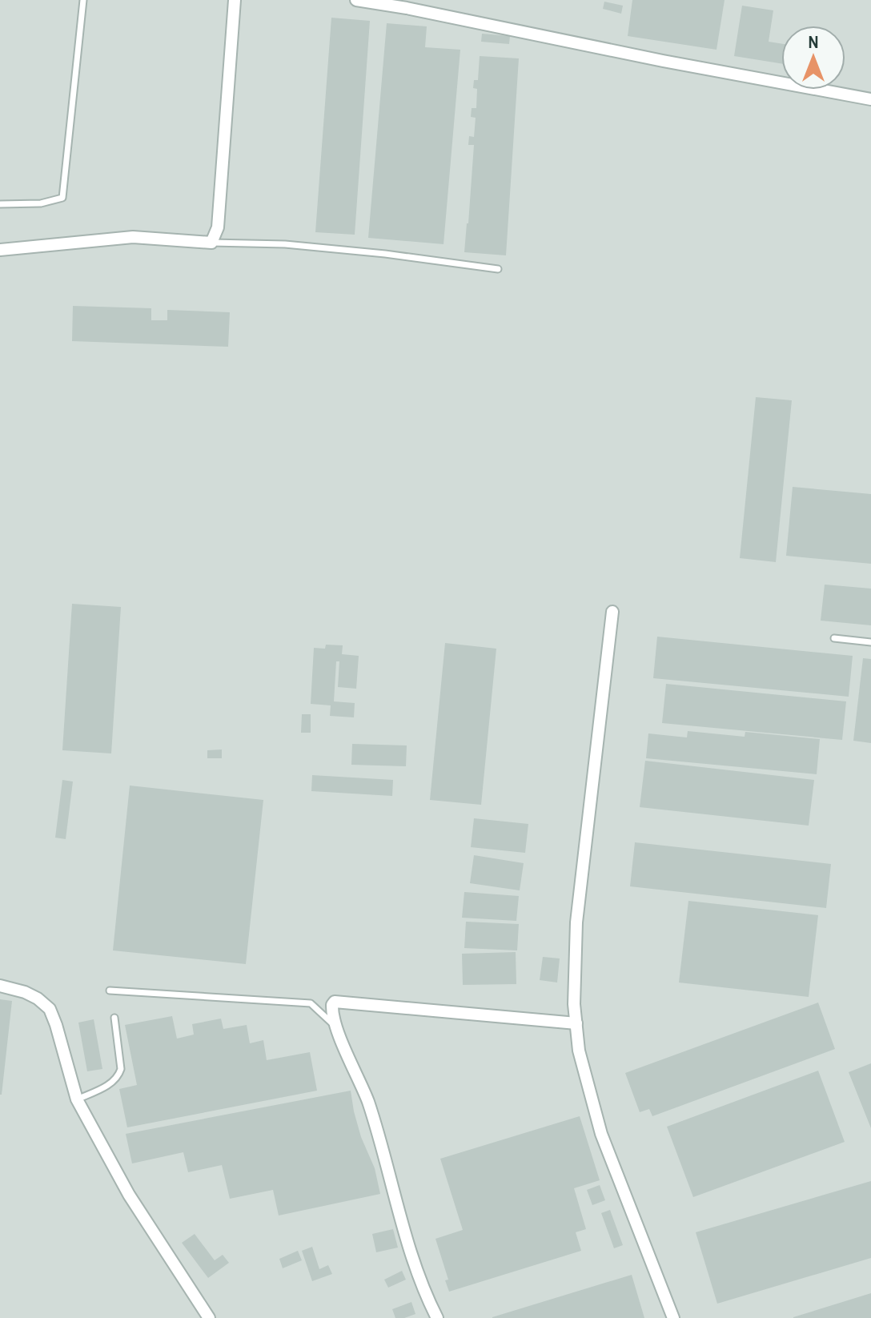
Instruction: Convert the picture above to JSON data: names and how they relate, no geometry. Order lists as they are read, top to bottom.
{
  "north": "top"
}
